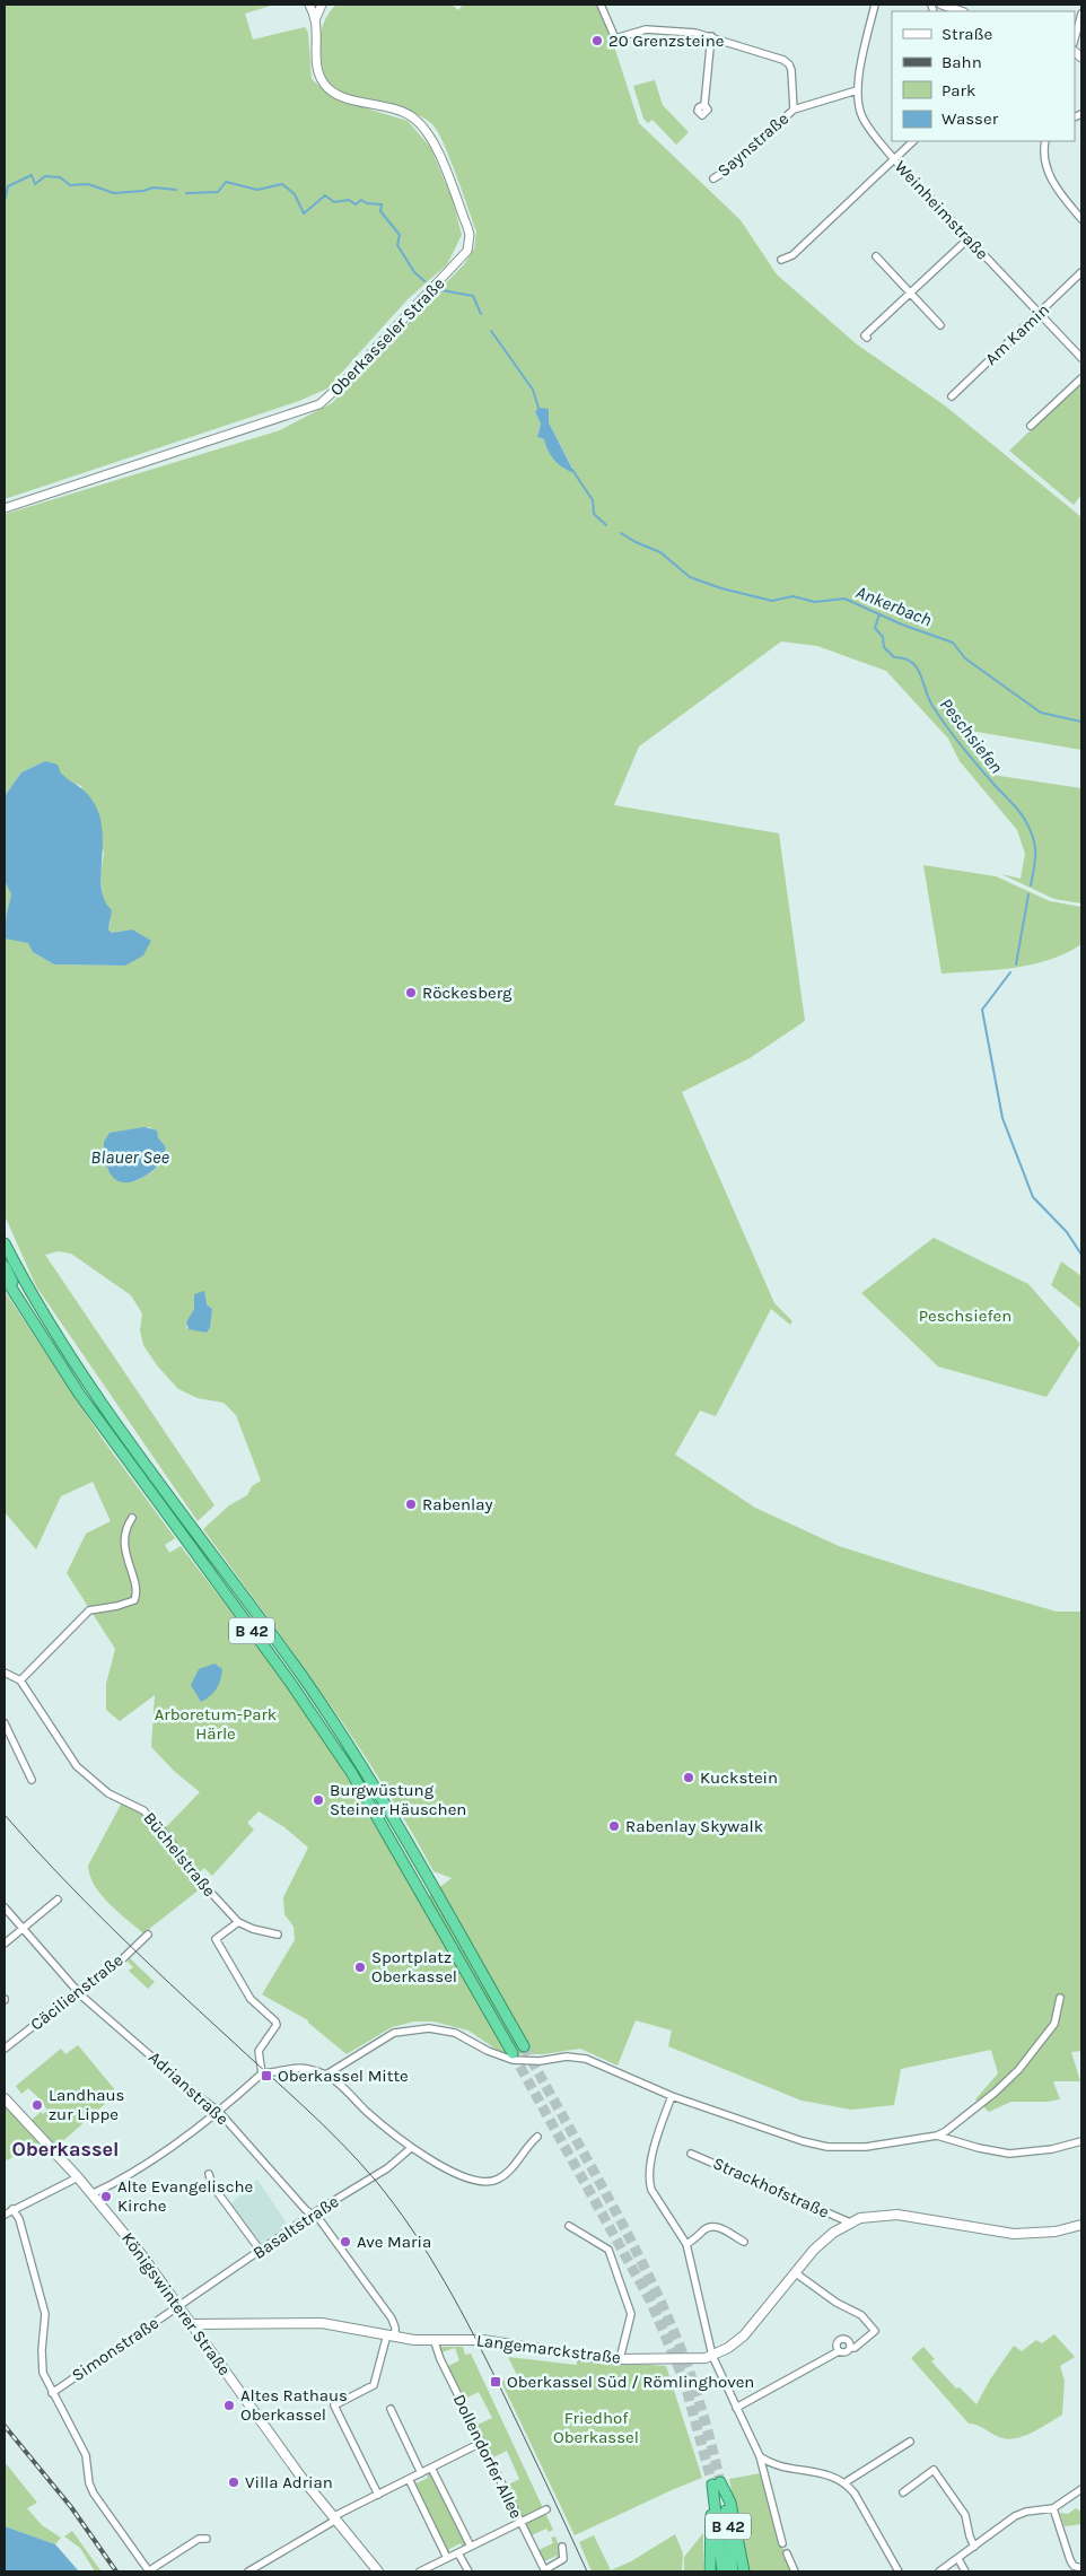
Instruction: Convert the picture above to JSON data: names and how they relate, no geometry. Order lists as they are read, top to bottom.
{
  "streets": {
    "highway": ["B 42"],
    "main road": ["Königswinterer Straße", "Langemarckstraße"],
    "street": [
      "Saynstraße",
      "Weinheimstraße",
      "Am Kamin",
      "Oberkasseler Straße",
      "Büchelstraße",
      "Cäcilienstraße",
      "Adrianstraße",
      "Strackhofstraße",
      "Basaltstraße",
      "Simonstraße",
      "Dollendorfer Allee"
    ]
  },
  "crossings": [
    ["Saynstraße", "Weinheimstraße"],
    ["Weinheimstraße", "Am Kamin"],
    ["Cäcilienstraße", "Adrianstraße"],
    ["Adrianstraße", "Basaltstraße"],
    ["Adrianstraße", "Langemarckstraße"],
    ["Strackhofstraße", "Langemarckstraße"],
    ["Basaltstraße", "Königswinterer Straße"],
    ["Basaltstraße", "Simonstraße"],
    ["Königswinterer Straße", "Simonstraße"],
    ["Königswinterer Straße", "Langemarckstraße"],
    ["Langemarckstraße", "Dollendorfer Allee"]
  ],
  "districts": ["Oberkassel"],
  "water": ["Ankerbach", "Peschsiefen", "Blauer See"],
  "parks": ["Peschsiefen", "Arboretum-Park Härle", "Friedhof Oberkassel"],
  "places": {
    "other": [
      "20 Grenzsteine",
      "Röckesberg",
      "Rabenlay",
      "Kuckstein",
      "Burgwüstung Steiner Häuschen",
      "Rabenlay Skywalk",
      "Sportplatz Oberkassel",
      "Landhaus zur Lippe",
      "Alte Evangelische Kirche",
      "Ave Maria",
      "Altes Rathaus Oberkassel",
      "Villa Adrian"
    ],
    "transit": ["Oberkassel Mitte", "Oberkassel Süd / Römlinghoven"]
  },
  "legend": [
    "Straße",
    "Bahn",
    "Park",
    "Wasser"
  ]
}
